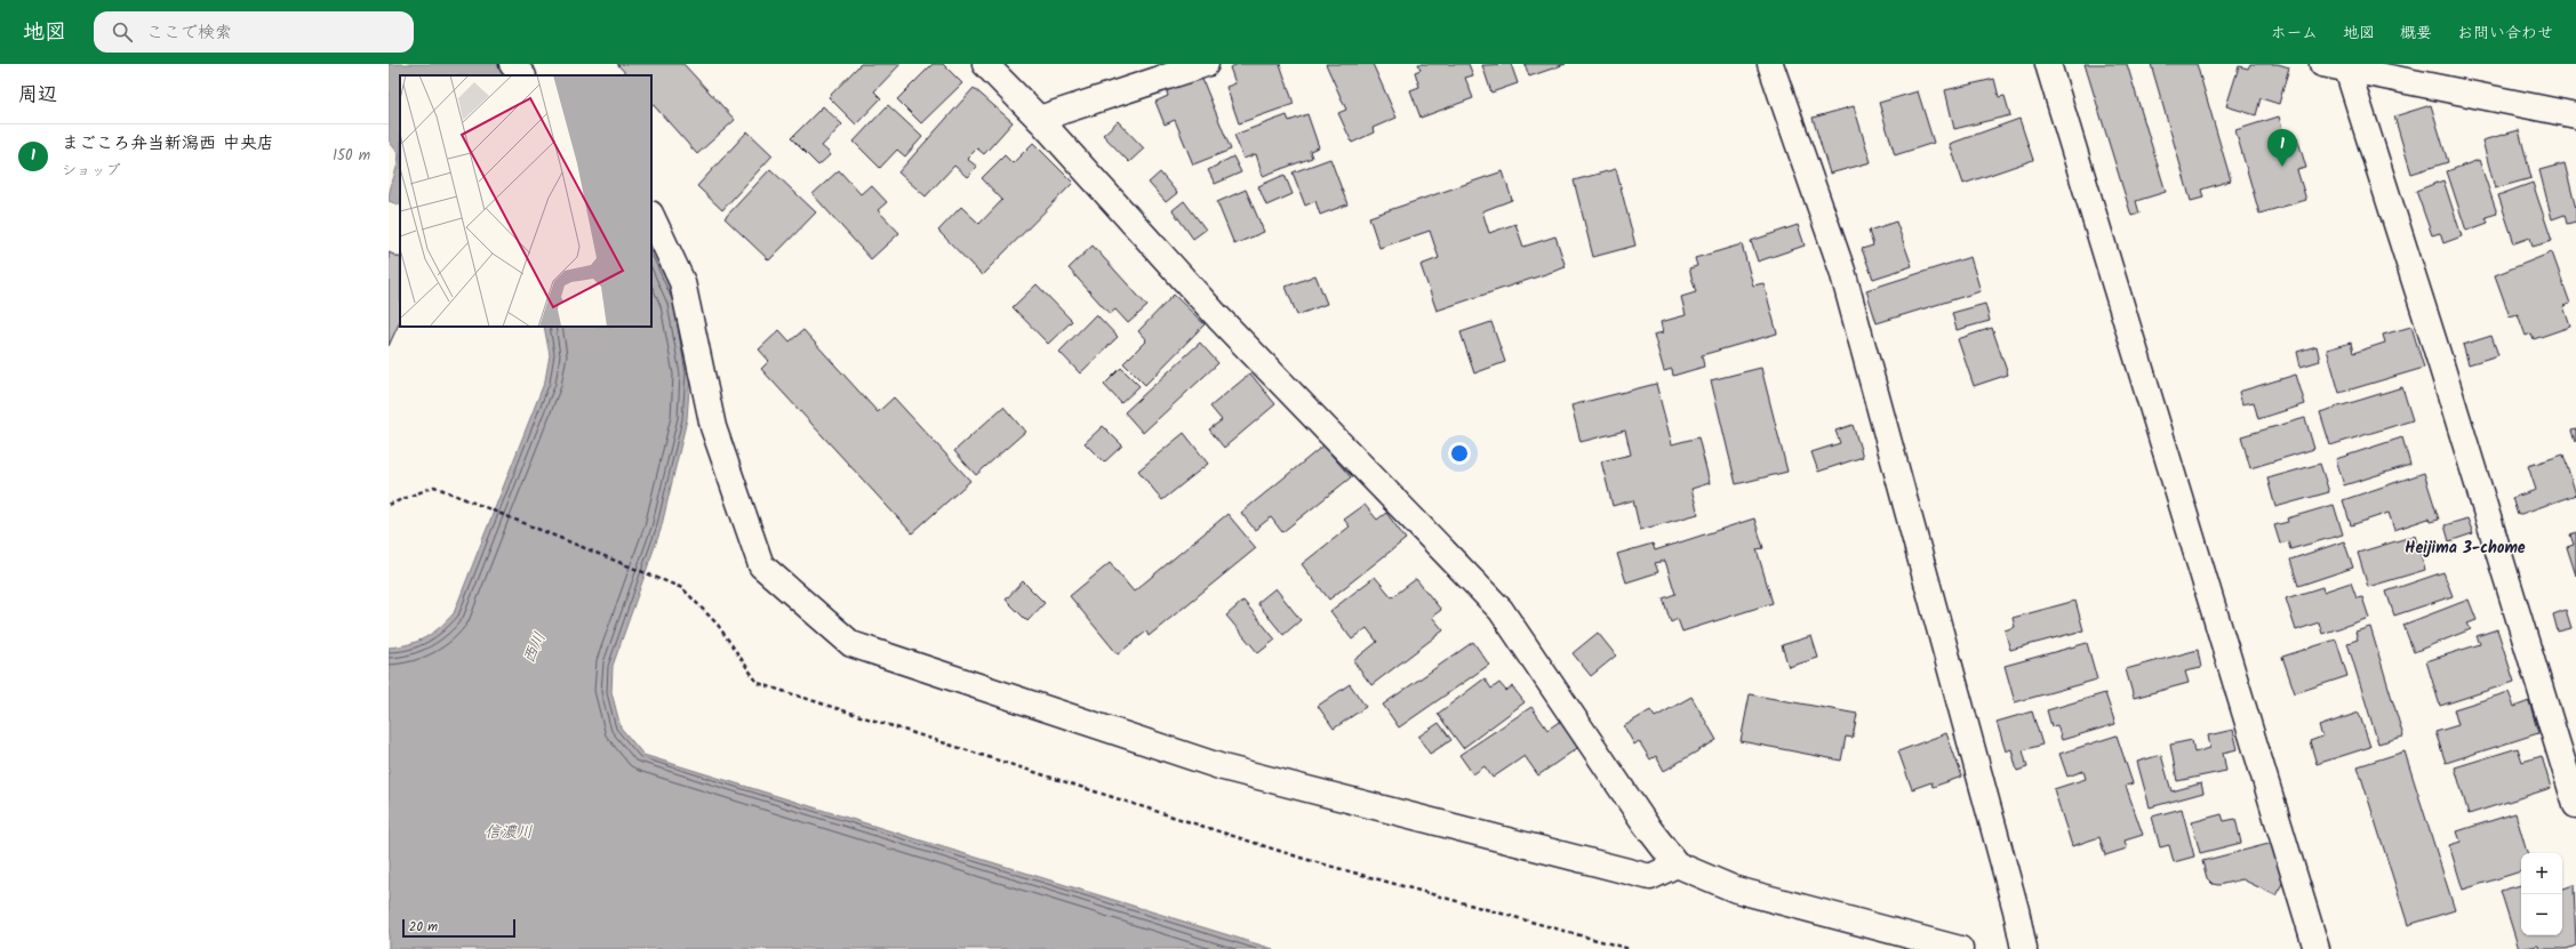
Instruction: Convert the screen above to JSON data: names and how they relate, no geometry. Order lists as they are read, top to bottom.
{
  "districts": ["Heijima 3-chome"],
  "water": ["西川", "信濃川"],
  "scale_bar": "20 m",
  "page": {
    "header": "地図",
    "search": "ここで検索",
    "nav": [
      "ホーム",
      "地図",
      "概要",
      "お問い合わせ"
    ],
    "heading": "周辺",
    "list": [
      {
        "mark": "1",
        "name": "まごころ弁当新潟西 中央店",
        "note": "ショップ",
        "value": "150 m"
      }
    ],
    "pins": "1",
    "map_buttons": ["+", "−"],
    "scale": "20 m"
  }
}
